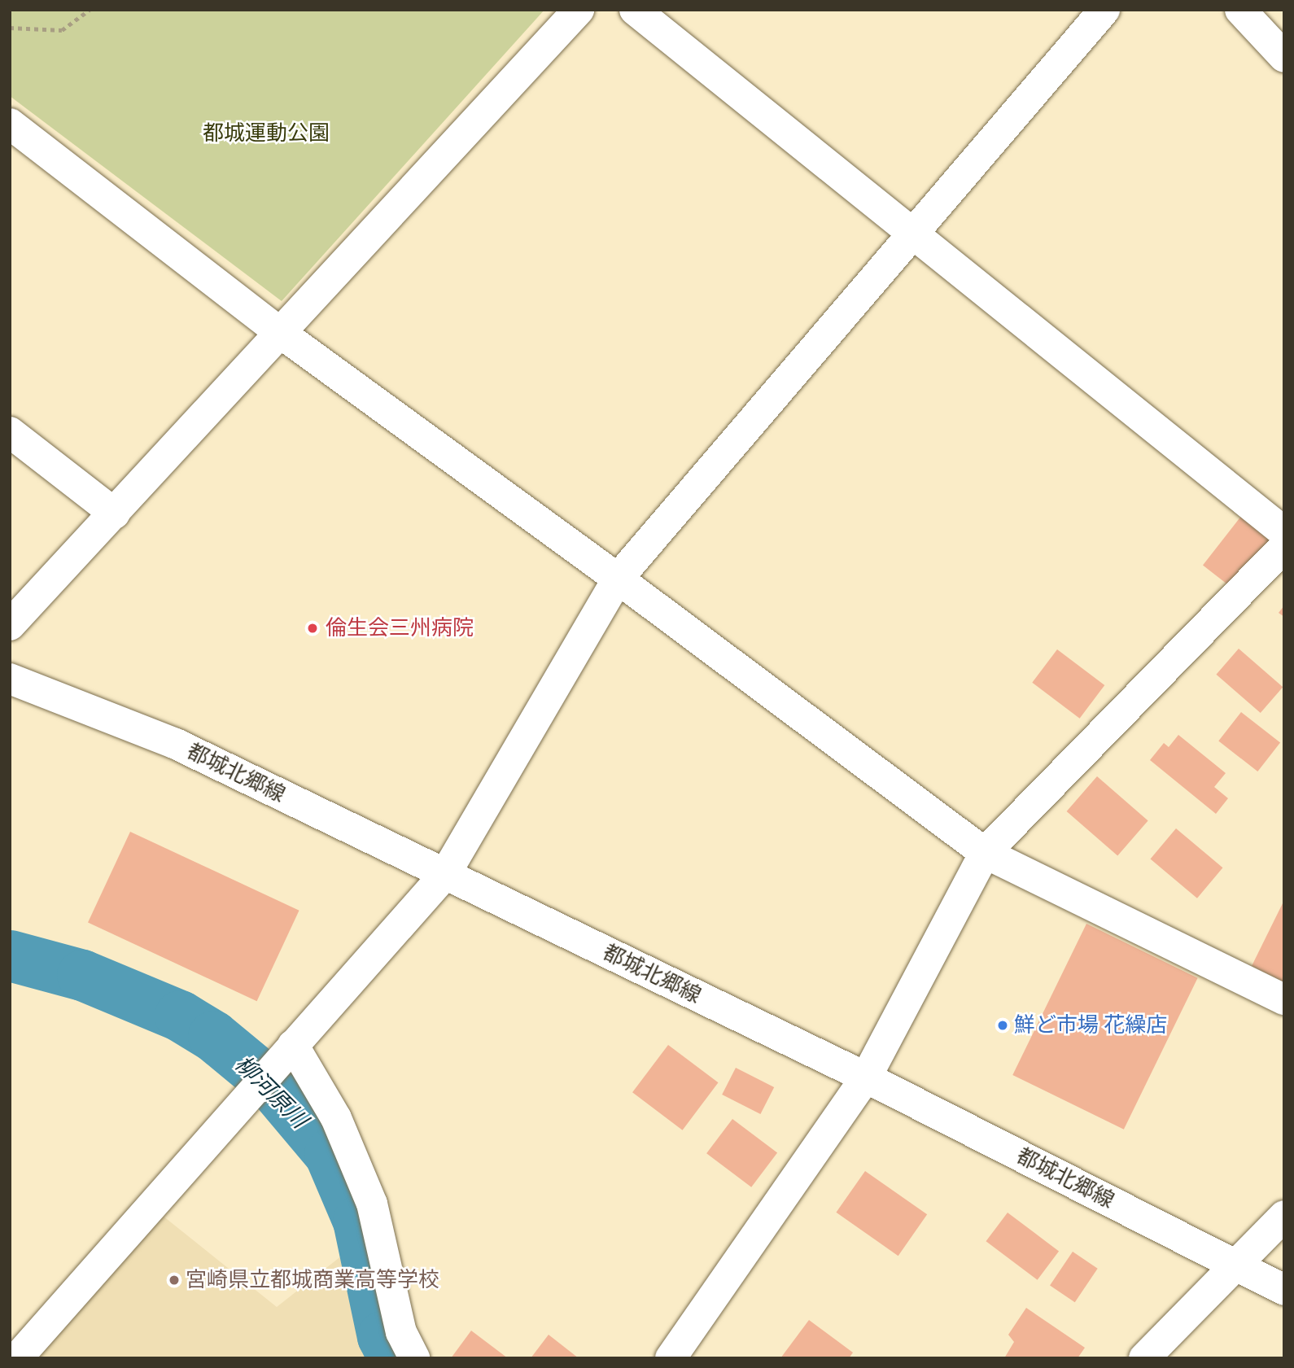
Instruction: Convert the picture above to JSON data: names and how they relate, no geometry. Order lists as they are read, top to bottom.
{
  "streets": {
    "street": ["都城北郷線"]
  },
  "water": ["柳河原川"],
  "parks": ["都城運動公園"],
  "places": ["倫生会三州病院", "鮮ど市場 花繰店", "宮崎県立都城商業高等学校"]
}
